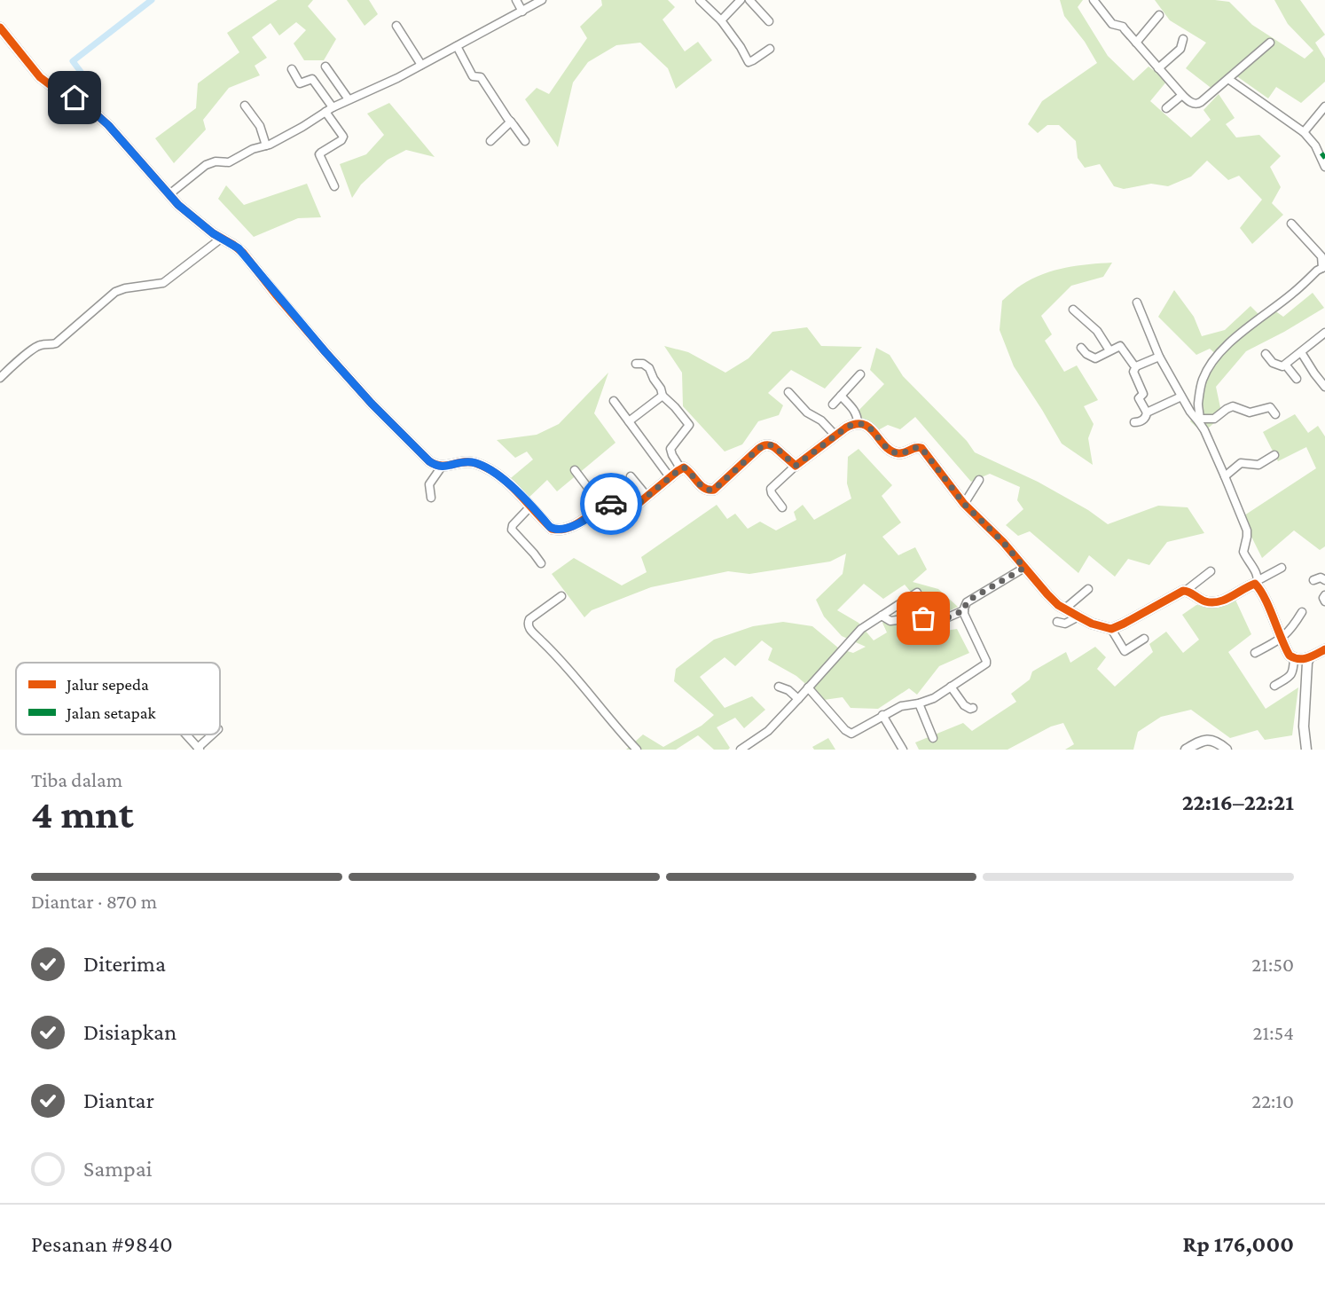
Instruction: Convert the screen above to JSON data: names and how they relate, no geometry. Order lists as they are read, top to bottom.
{
  "legend": ["Jalur sepeda", "Jalan setapak"],
  "page": {
    "heading": ["4 mnt", "Tiba dalam", "22:16–22:21"],
    "panel": ["Pesanan #9840", "Rp 176,000"],
    "bar": "Diantar · 870 m",
    "list": [
      ["Diterima", "21:50"],
      ["Disiapkan", "21:54"],
      ["Diantar", "22:10"],
      "Sampai"
    ]
  }
}
